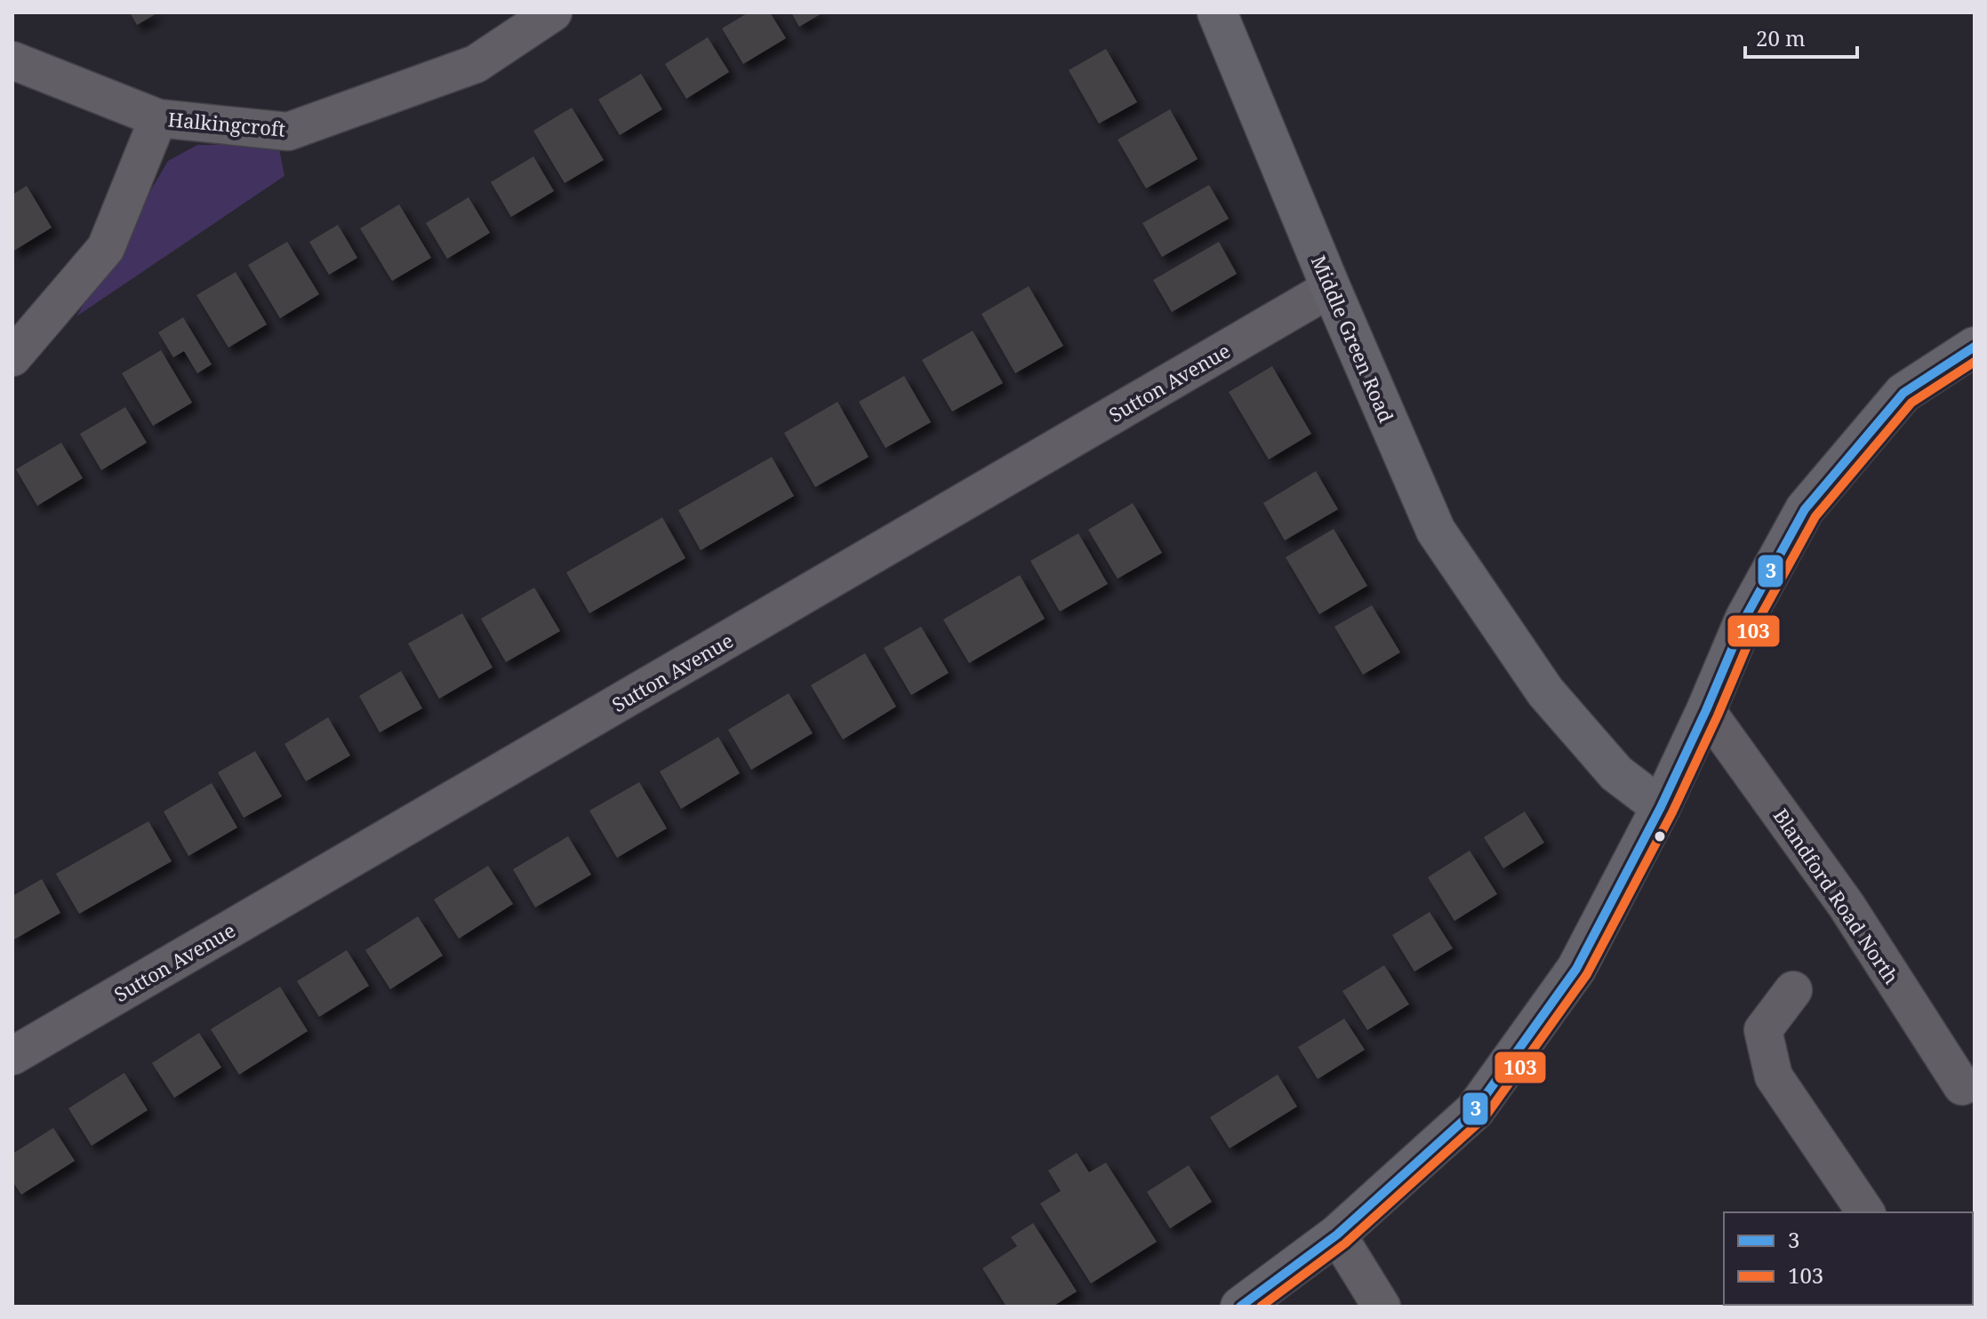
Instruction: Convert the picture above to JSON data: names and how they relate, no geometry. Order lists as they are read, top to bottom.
{
  "streets": {
    "street": [
      "Halkingcroft",
      "Middle Green Road",
      "Sutton Avenue",
      "Blandford Road North"
    ]
  },
  "crossings": [
    ["Middle Green Road", "Sutton Avenue"]
  ],
  "lines": ["transit line 3", "transit line 103"],
  "legend": ["3", "103"],
  "scale_bar": "20 m"
}
